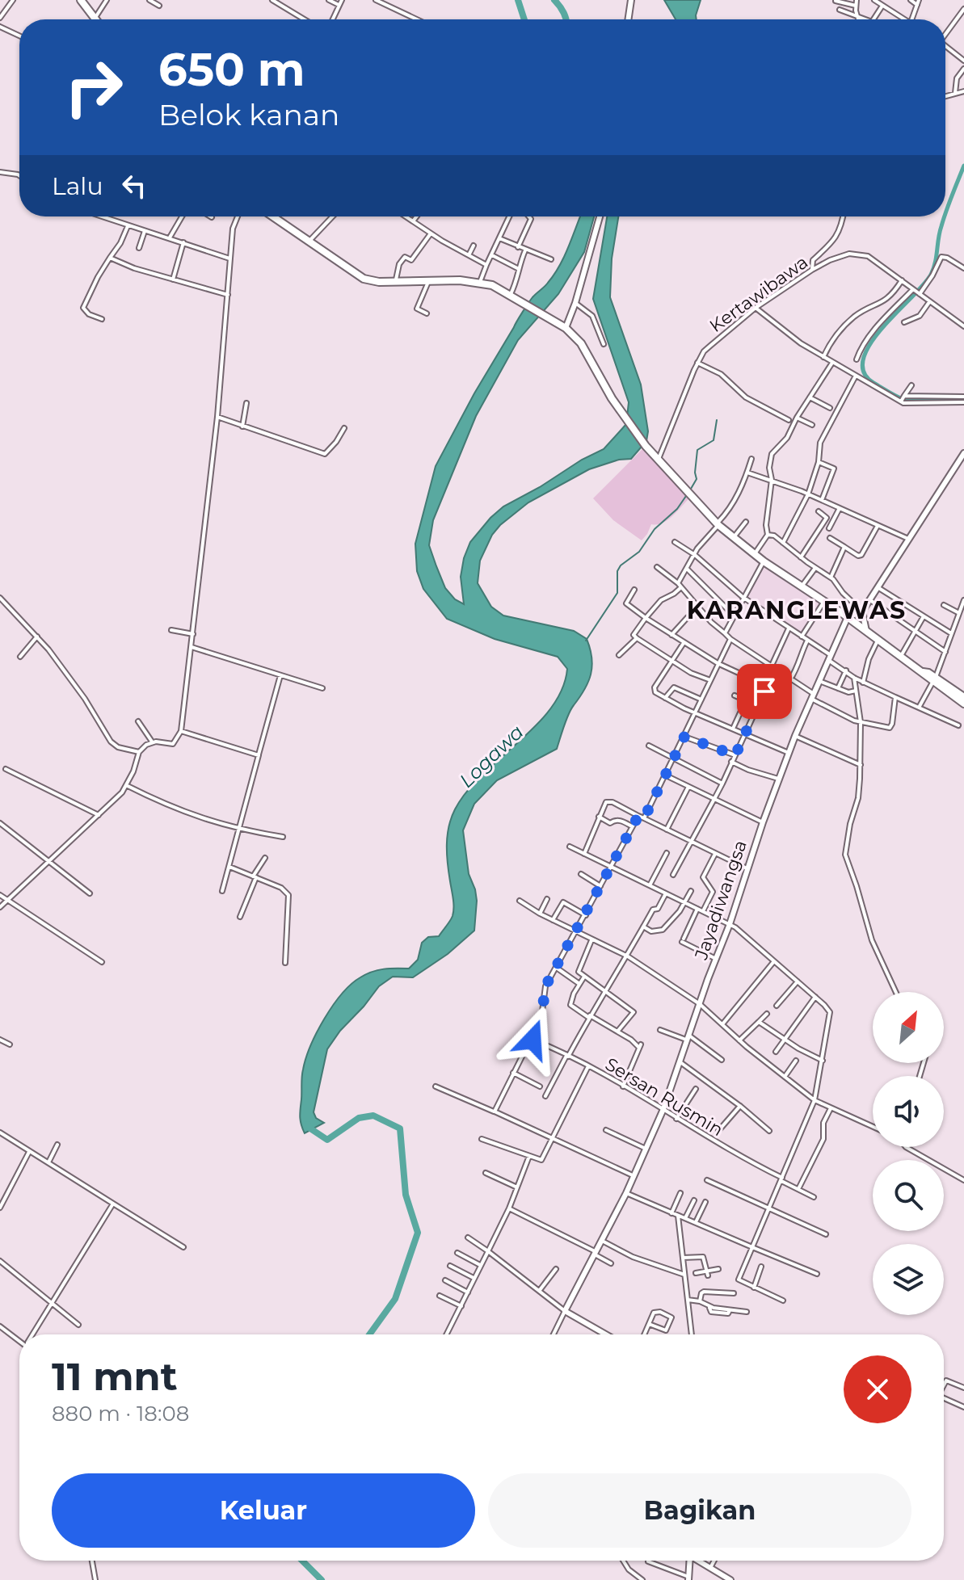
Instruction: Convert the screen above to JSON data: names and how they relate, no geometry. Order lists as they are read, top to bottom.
{
  "streets": {
    "street": ["Kertawibawa", "Jayadiwangsa", "Sersan Rusmin"]
  },
  "crossings": [
    ["Jayadiwangsa", "Sersan Rusmin"]
  ],
  "districts": ["KARANGLEWAS"],
  "water": ["Logawa"],
  "north": "top right",
  "page": {
    "turn": ["650 m", "Belok kanan"],
    "then": "Lalu",
    "heading": ["11 mnt", "880 m · 18:08"],
    "buttons": ["Keluar", "Bagikan"]
  }
}
